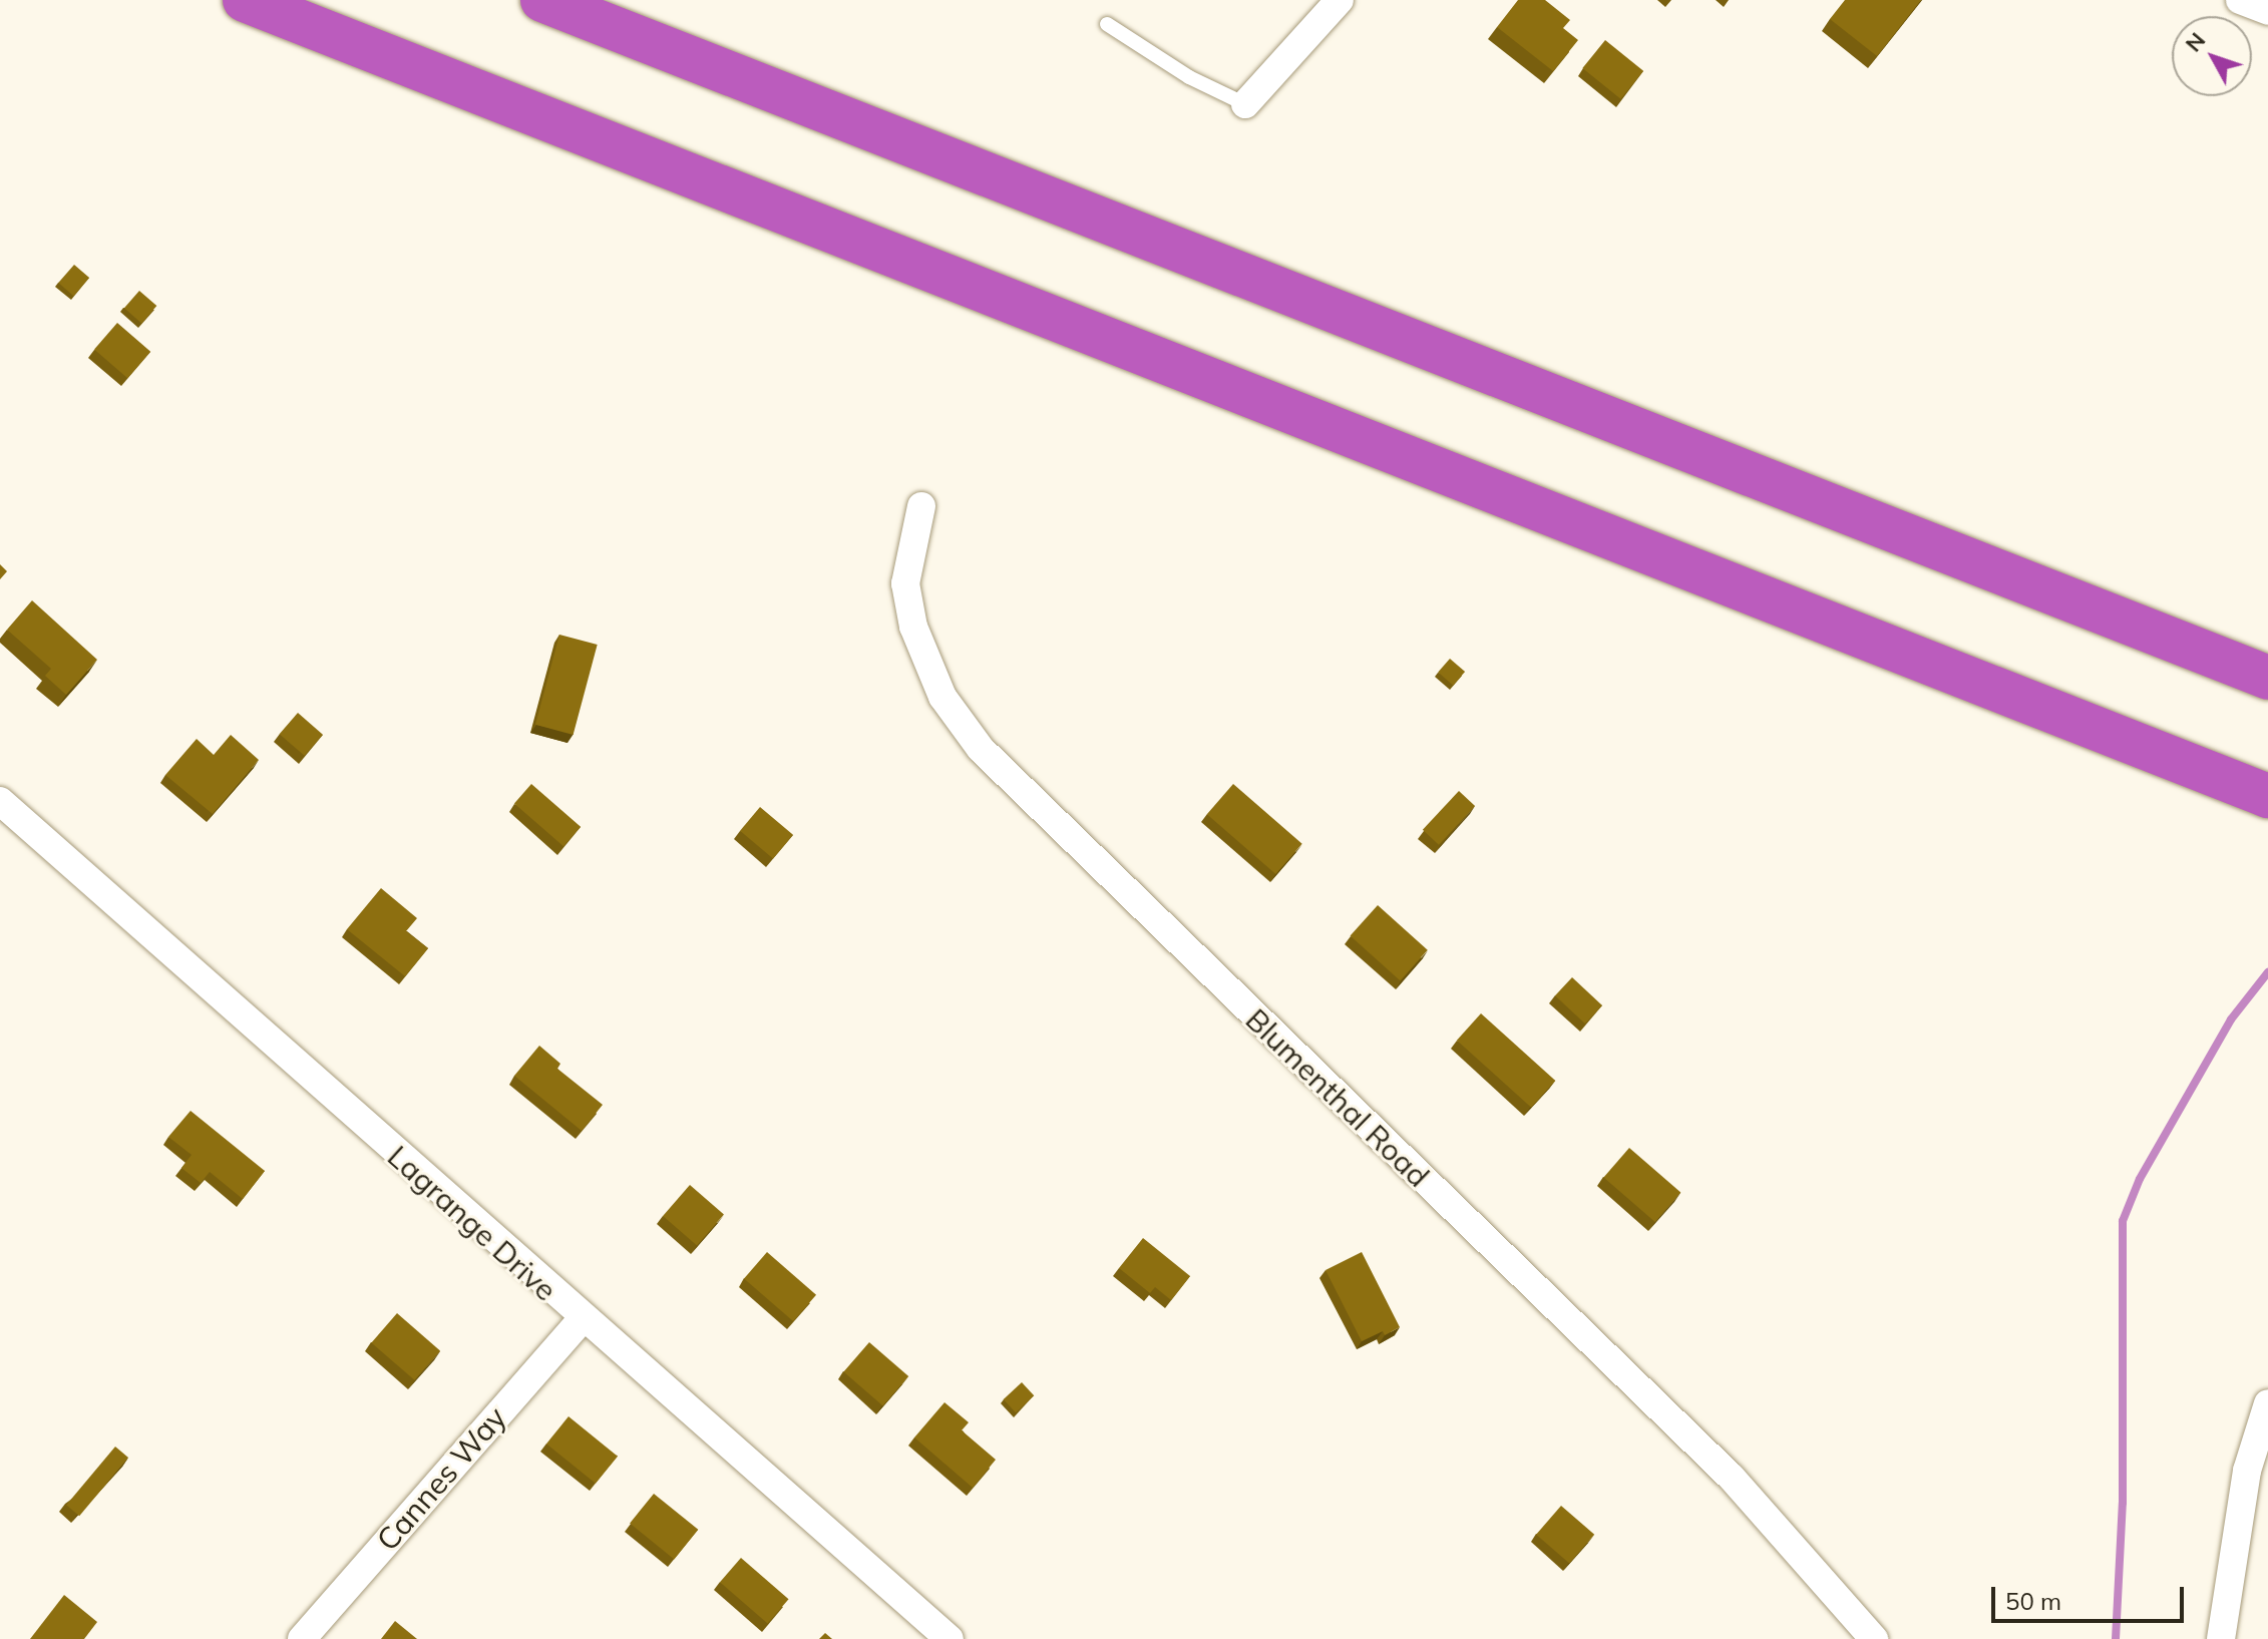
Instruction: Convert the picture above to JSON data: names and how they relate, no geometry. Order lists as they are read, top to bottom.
{
  "streets": {
    "street": ["Blumenthal Road", "Lagrange Drive", "Cannes Way"]
  },
  "crossings": [
    ["Lagrange Drive", "Cannes Way"]
  ],
  "scale_bar": "50 m",
  "north": "top left"
}
